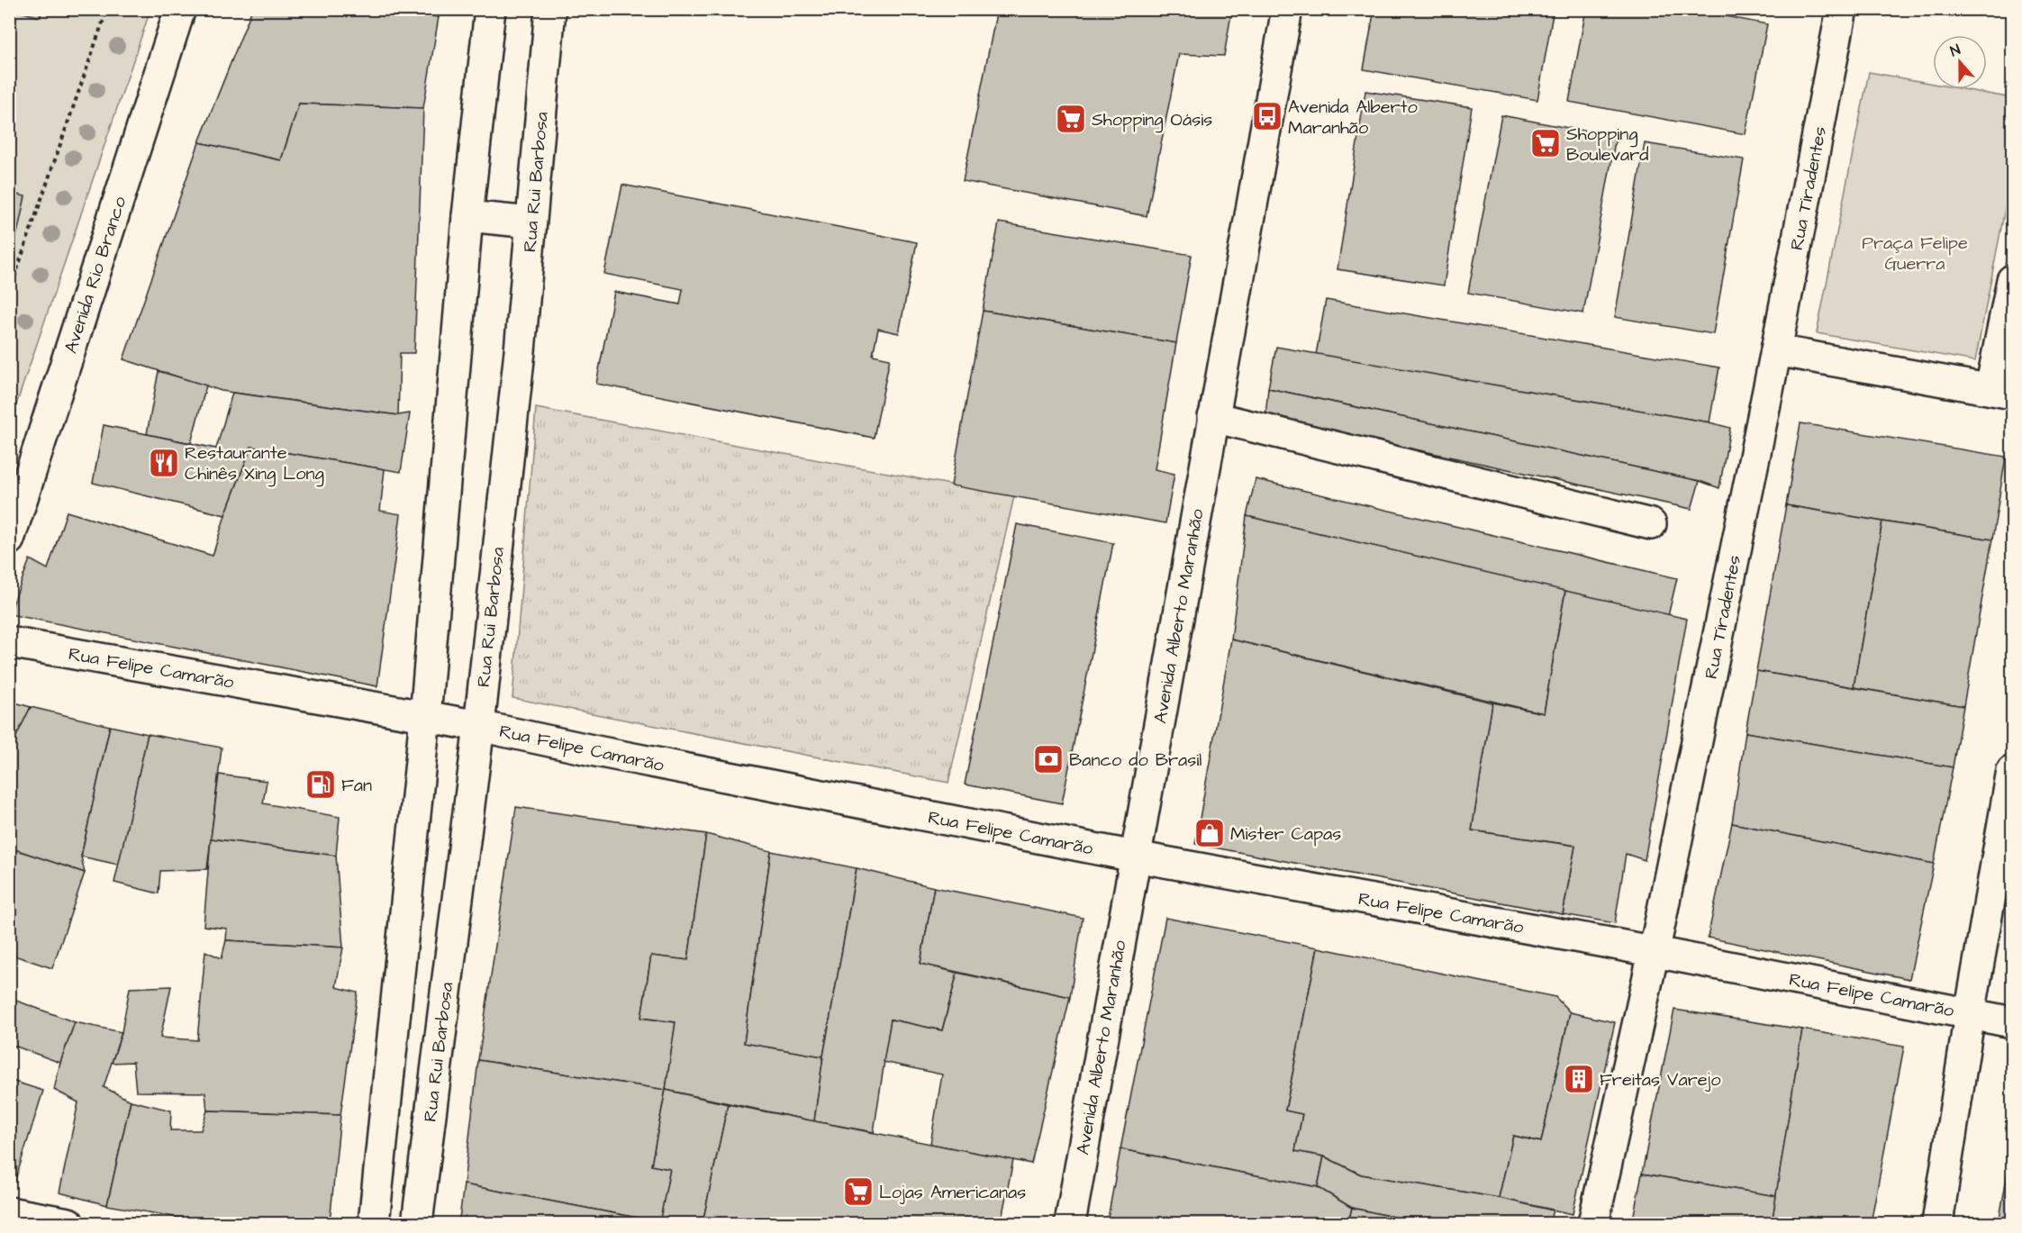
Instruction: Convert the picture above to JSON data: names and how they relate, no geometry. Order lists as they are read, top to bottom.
{
  "streets": {
    "street": [
      "Rua Rui Barbosa",
      "Rua Tiradentes",
      "Avenida Rio Branco",
      "Avenida Alberto Maranhão",
      "Rua Felipe Camarão"
    ]
  },
  "crossings": [
    ["Rua Rui Barbosa", "Rua Felipe Camarão"],
    ["Rua Tiradentes", "Rua Felipe Camarão"],
    ["Avenida Alberto Maranhão", "Rua Felipe Camarão"]
  ],
  "parks": ["Praça Felipe Guerra"],
  "places": {
    "bus stop": ["Avenida Alberto Maranhão"],
    "supermarket": ["Shopping Oásis", "Shopping Boulevard", "Lojas Americanas"],
    "restaurant": ["Restaurante Chinês Xing Long"],
    "bank": ["Banco do Brasil"],
    "fuel station": ["Fan"],
    "shop": ["Mister Capas"],
    "building": ["Freitas Varejo"]
  },
  "north": "top"
}
